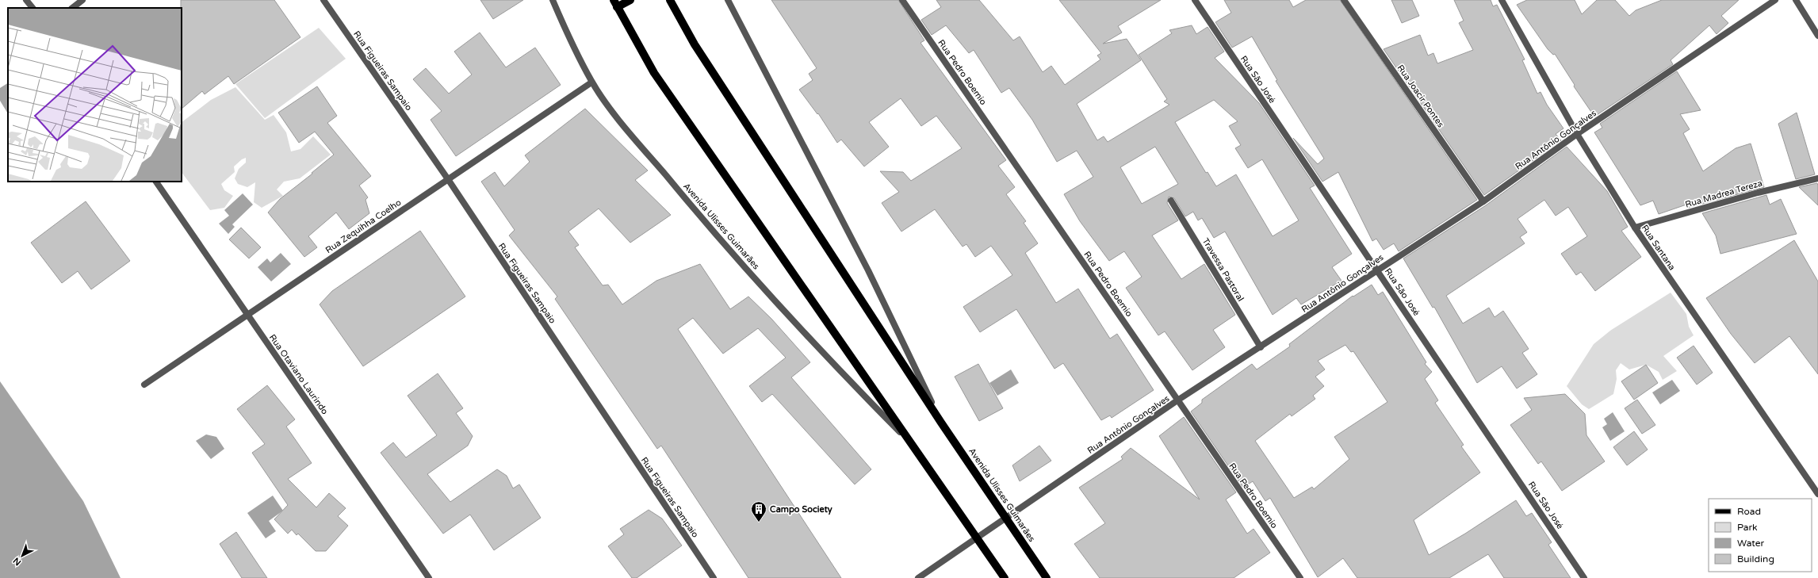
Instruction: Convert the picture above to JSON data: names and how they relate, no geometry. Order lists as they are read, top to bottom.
{
  "streets": {
    "main road": ["Avenida Ulisses Guimarães"],
    "street": [
      "Rua Figueiras Sampaio",
      "Rua Pedro Boemio",
      "Rua São José",
      "Rua Joacir Pontes",
      "Rua Antônio Gonçalves",
      "Rua Madrea Tereza",
      "Rua Zequihha Coelho",
      "Rua Santana",
      "Travessa Pastoral",
      "Rua Otaviano Laurindo"
    ]
  },
  "crossings": [
    ["Rua Figueiras Sampaio", "Rua Zequihha Coelho"],
    ["Rua Pedro Boemio", "Rua Antônio Gonçalves"],
    ["Rua São José", "Rua Antônio Gonçalves"],
    ["Rua Joacir Pontes", "Rua Antônio Gonçalves"],
    ["Rua Antônio Gonçalves", "Avenida Ulisses Guimarães"],
    ["Rua Antônio Gonçalves", "Rua Santana"],
    ["Rua Antônio Gonçalves", "Travessa Pastoral"],
    ["Rua Madrea Tereza", "Rua Santana"],
    ["Rua Zequihha Coelho", "Avenida Ulisses Guimarães"],
    ["Rua Zequihha Coelho", "Rua Otaviano Laurindo"]
  ],
  "places": {
    "building": ["Campo Society"]
  },
  "legend": [
    "Road",
    "Park",
    "Water",
    "Building"
  ],
  "north": "bottom left"
}
